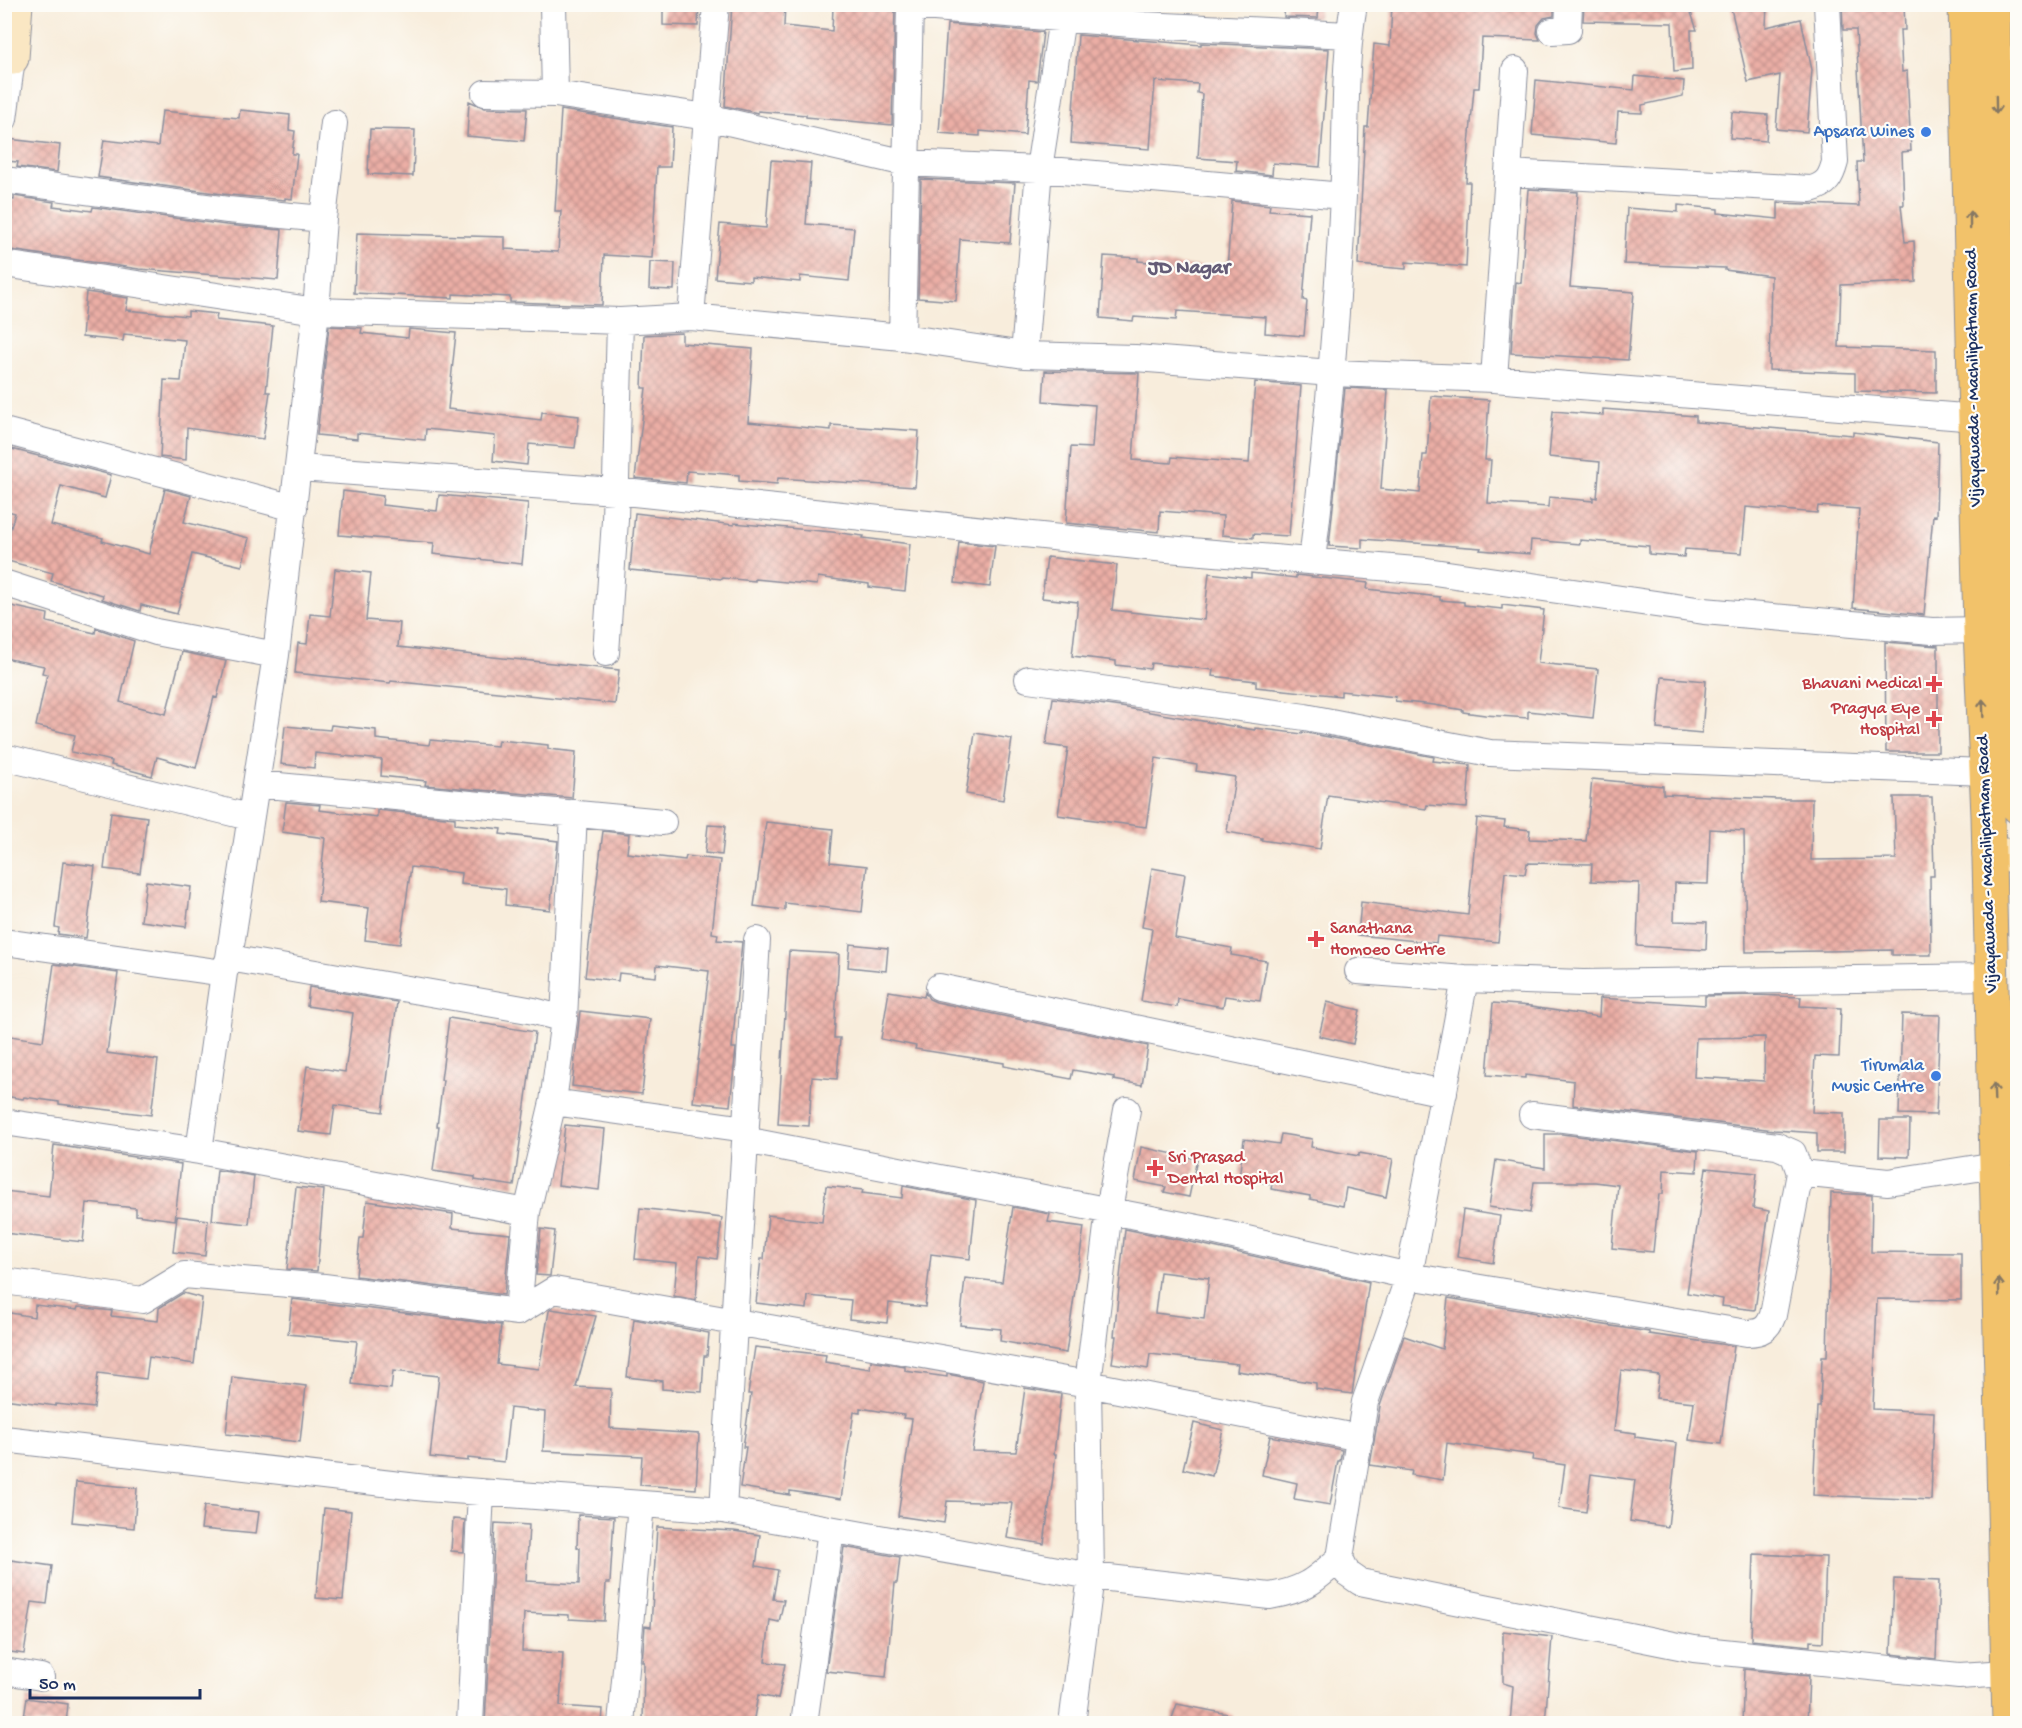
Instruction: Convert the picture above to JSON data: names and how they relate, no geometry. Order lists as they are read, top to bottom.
{
  "streets": {
    "highway": ["Vijayawada - Machilipatnam Road"]
  },
  "districts": ["JD Nagar"],
  "places": {
    "other": ["Apsara Wines", "Tirumala Music Centre"],
    "health": [
      "Bhavani Medical",
      "Pragya Eye Hospital",
      "Sanathana Homoeo Centre",
      "Sri Prasad Dental Hospital"
    ]
  },
  "scale_bar": "50 m"
}
